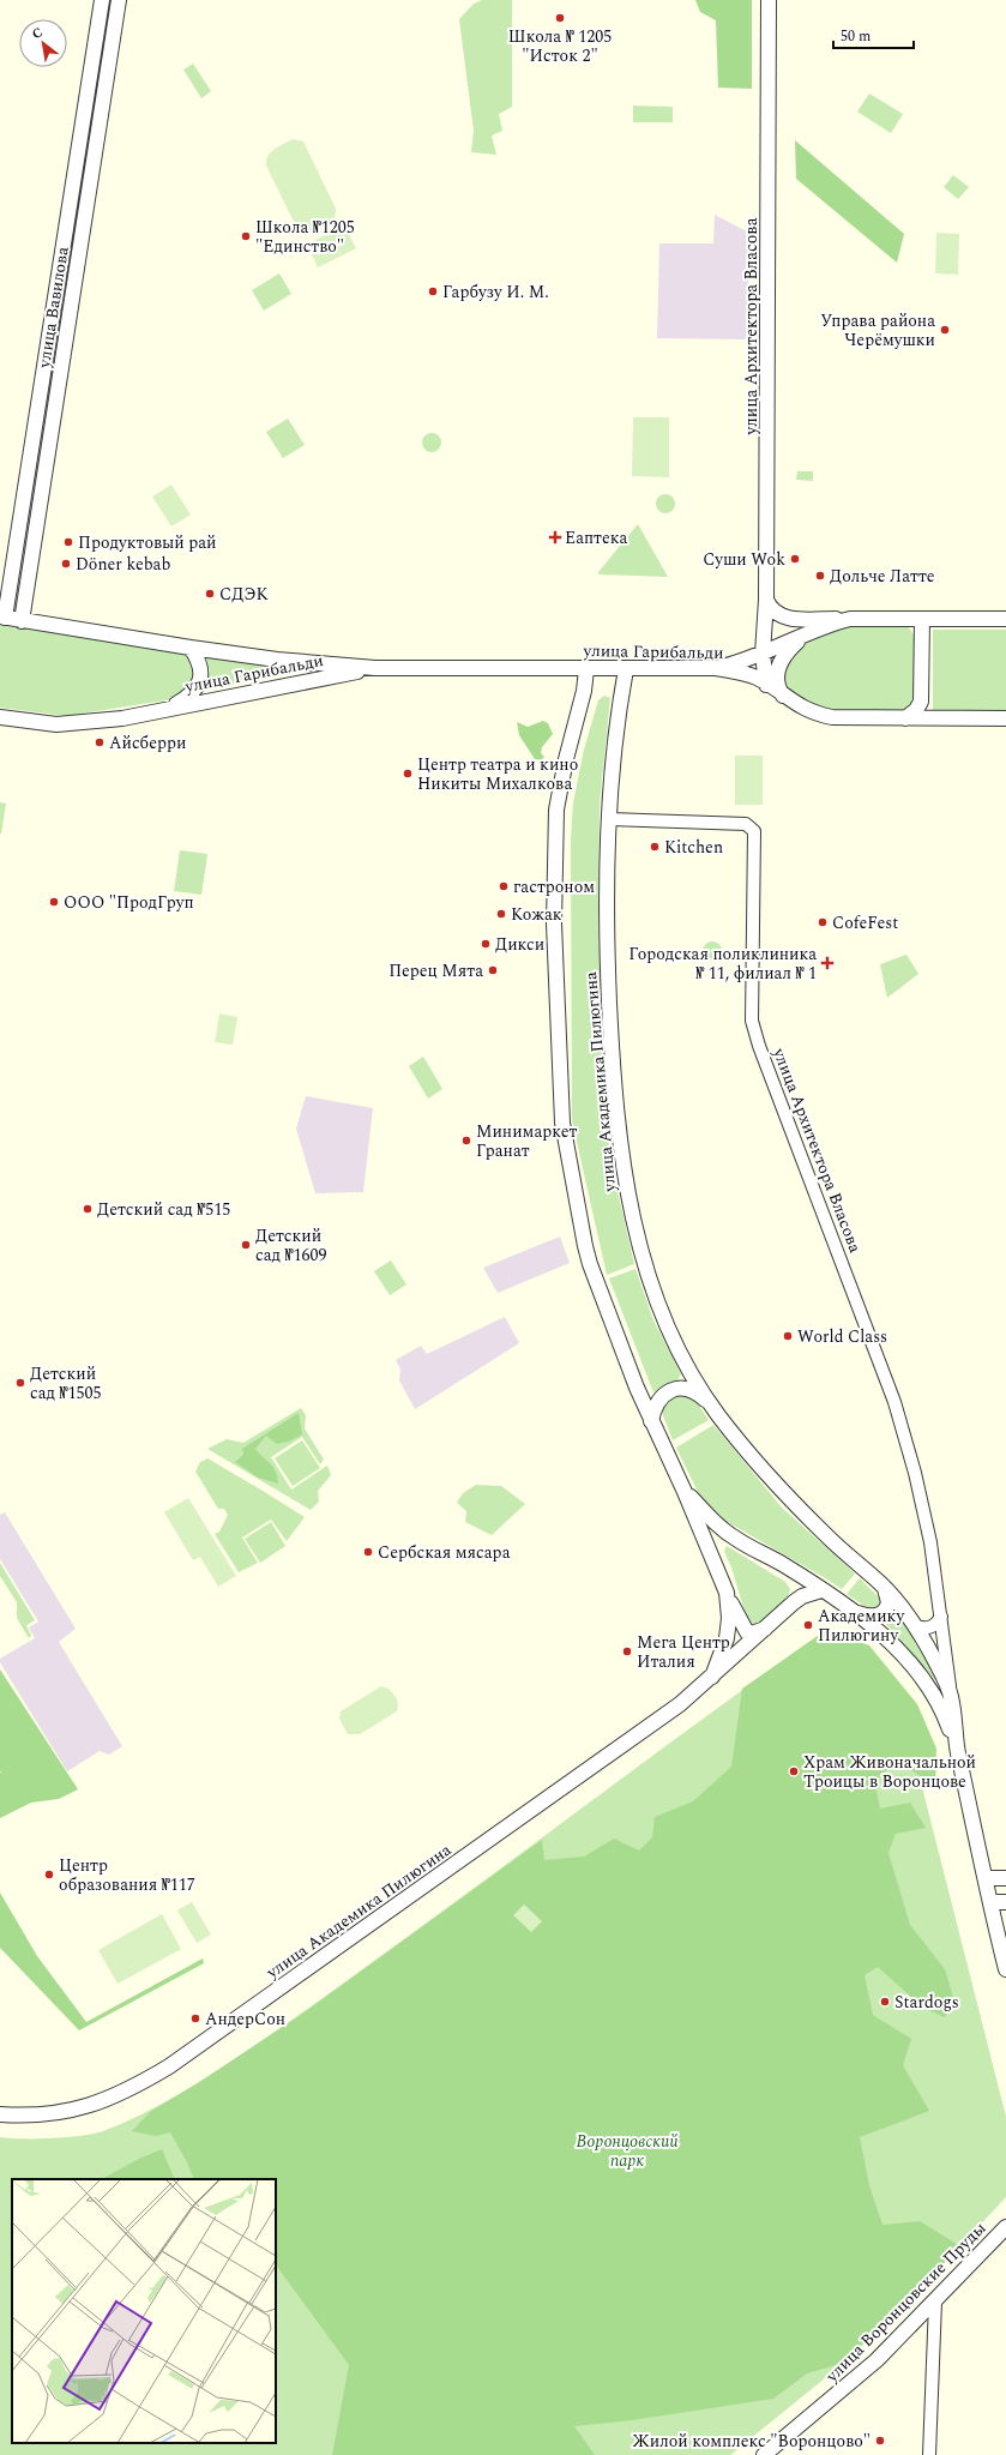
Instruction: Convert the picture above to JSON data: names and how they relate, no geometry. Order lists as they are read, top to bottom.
{
  "streets": {
    "street": [
      "улица Вавилова",
      "улица Архитектора Власова",
      "улица Гарибальди",
      "улица Академика Пилюгина",
      "улица Воронцовские Пруды"
    ]
  },
  "crossings": [
    ["улица Вавилова", "улица Гарибальди"],
    ["улица Архитектора Власова", "улица Гарибальди"],
    ["улица Архитектора Власова", "улица Академика Пилюгина"],
    ["улица Гарибальди", "улица Академика Пилюгина"]
  ],
  "parks": ["Воронцовский парк"],
  "places": {
    "other": [
      "Школа № 1205 \"Исток 2\"",
      "Школа №1205 \"Единство\"",
      "Гарбузу И. М.",
      "Управа района Черёмушки",
      "Продуктовый рай",
      "Суши Wok",
      "Döner kebab",
      "Дольче Латте",
      "СДЭК",
      "Айсберри",
      "Центр театра и кино Никиты Михалкова",
      "Kitchen",
      "гастроном",
      "ООО \"ПродГруп",
      "Кожак",
      "CofeFest",
      "Дикси",
      "Перец Мята",
      "Минимаркет Гранат",
      "Детский сад №515",
      "Детский сад №1609",
      "World Class",
      "Детский сад №1505",
      "Сербская мясара",
      "Академику Пилюгину",
      "Мега Центр Италия",
      "Храм Живоначальной Троицы в Воронцове",
      "Центр образования №117",
      "Stardogs",
      "АндерСон",
      "Жилой комплекс \"Воронцово\""
    ],
    "health": ["Еаптека", "Городская поликлиника № 11, филиал № 1"]
  },
  "scale_bar": "50 m",
  "north": "top left"
}
